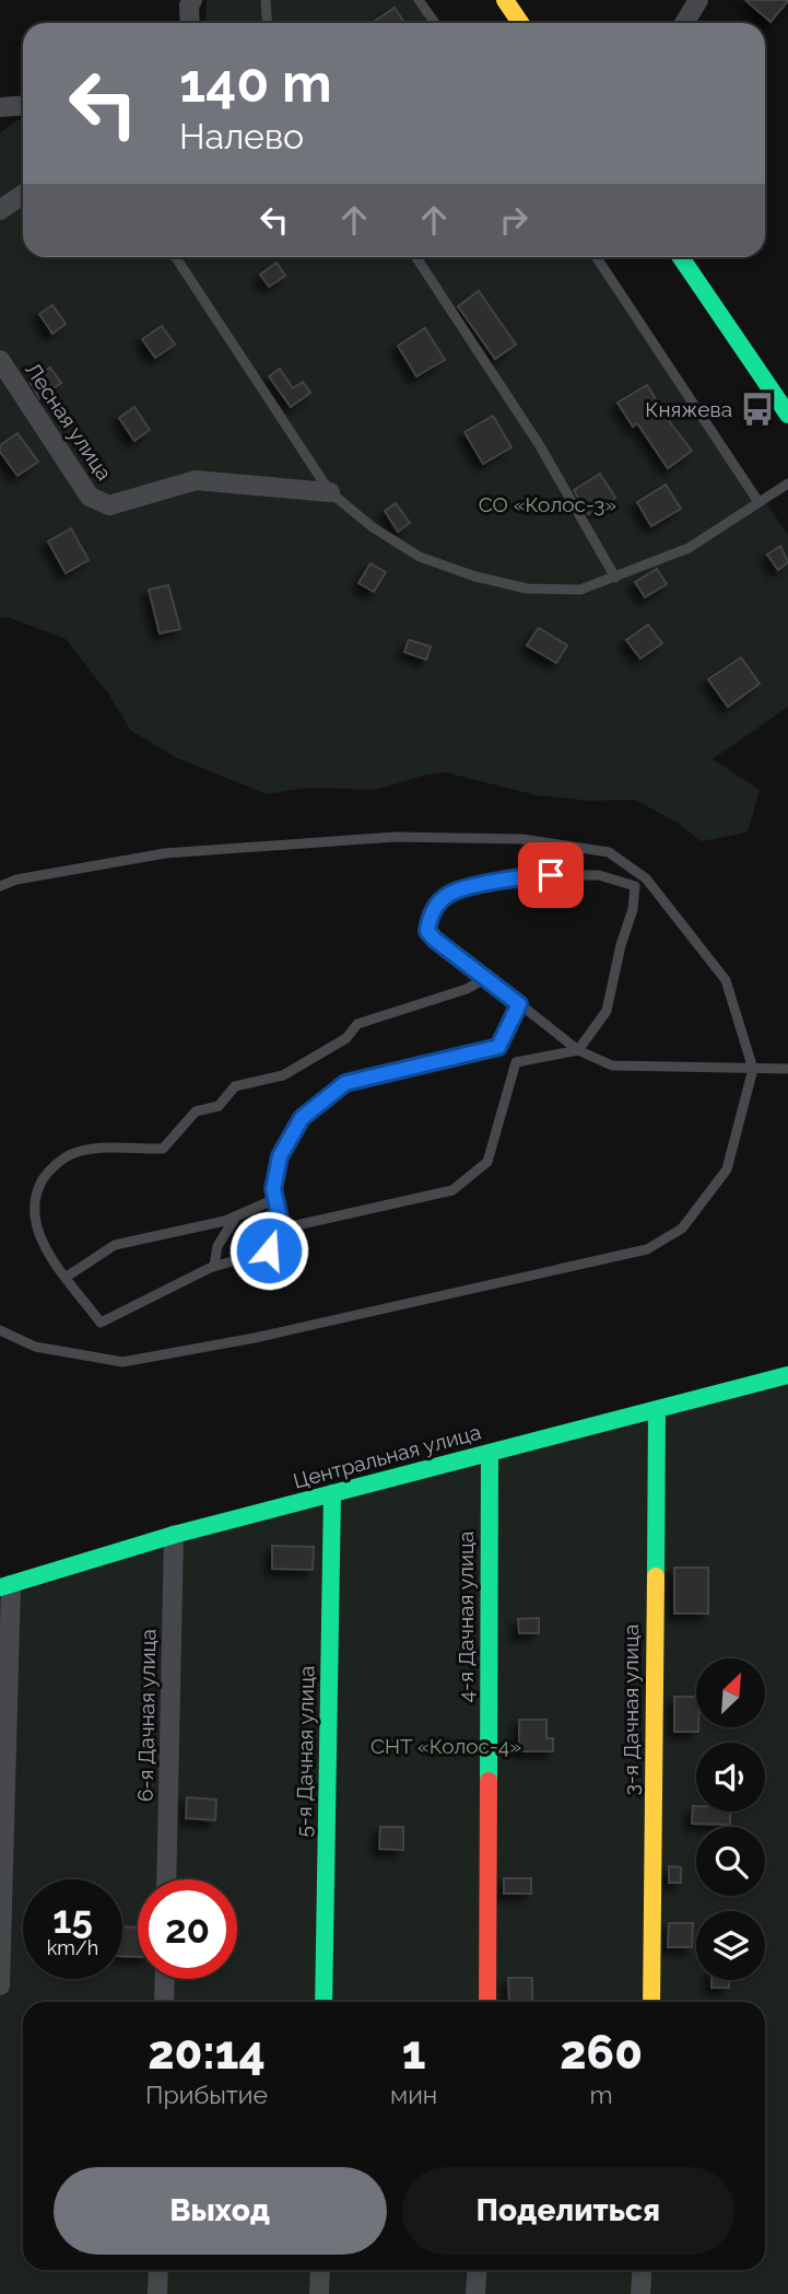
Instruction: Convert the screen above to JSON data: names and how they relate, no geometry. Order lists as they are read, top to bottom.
{
  "streets": {
    "street": [
      "Лесная улица",
      "Центральная улица",
      "4-я Дачная улица",
      "3-я Дачная улица",
      "6-я Дачная улица",
      "5-я Дачная улица"
    ]
  },
  "crossings": [
    ["Центральная улица", "4-я Дачная улица"],
    ["Центральная улица", "3-я Дачная улица"],
    ["Центральная улица", "6-я Дачная улица"],
    ["Центральная улица", "5-я Дачная улица"]
  ],
  "parks": ["СО «Колос-3»", "СНТ «Колос-4»"],
  "places": {
    "bus stop": ["Княжева"]
  },
  "north": "top right",
  "page": {
    "turn": ["140 m", "Налево"],
    "speed": "15 km/h",
    "limit": "20",
    "eta": [
      "20:14",
      "Прибытие",
      "1",
      "мин",
      "260",
      "m"
    ],
    "buttons": ["Выход", "Поделиться"]
  }
}
